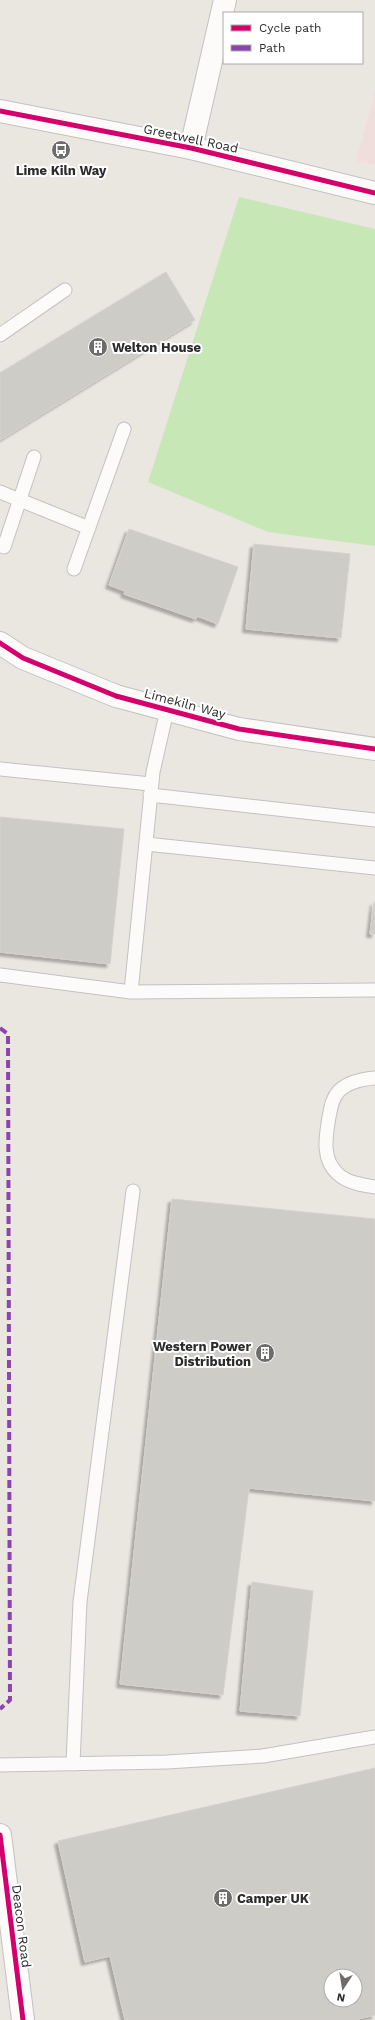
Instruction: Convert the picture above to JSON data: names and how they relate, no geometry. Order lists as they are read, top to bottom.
{
  "streets": {
    "street": ["Greetwell Road", "Limekiln Way", "Deacon Road"]
  },
  "places": {
    "bus stop": ["Lime Kiln Way"],
    "building": ["Welton House", "Western Power Distribution", "Camper UK"]
  },
  "legend": ["Cycle path", "Path"],
  "north": "bottom"
}
